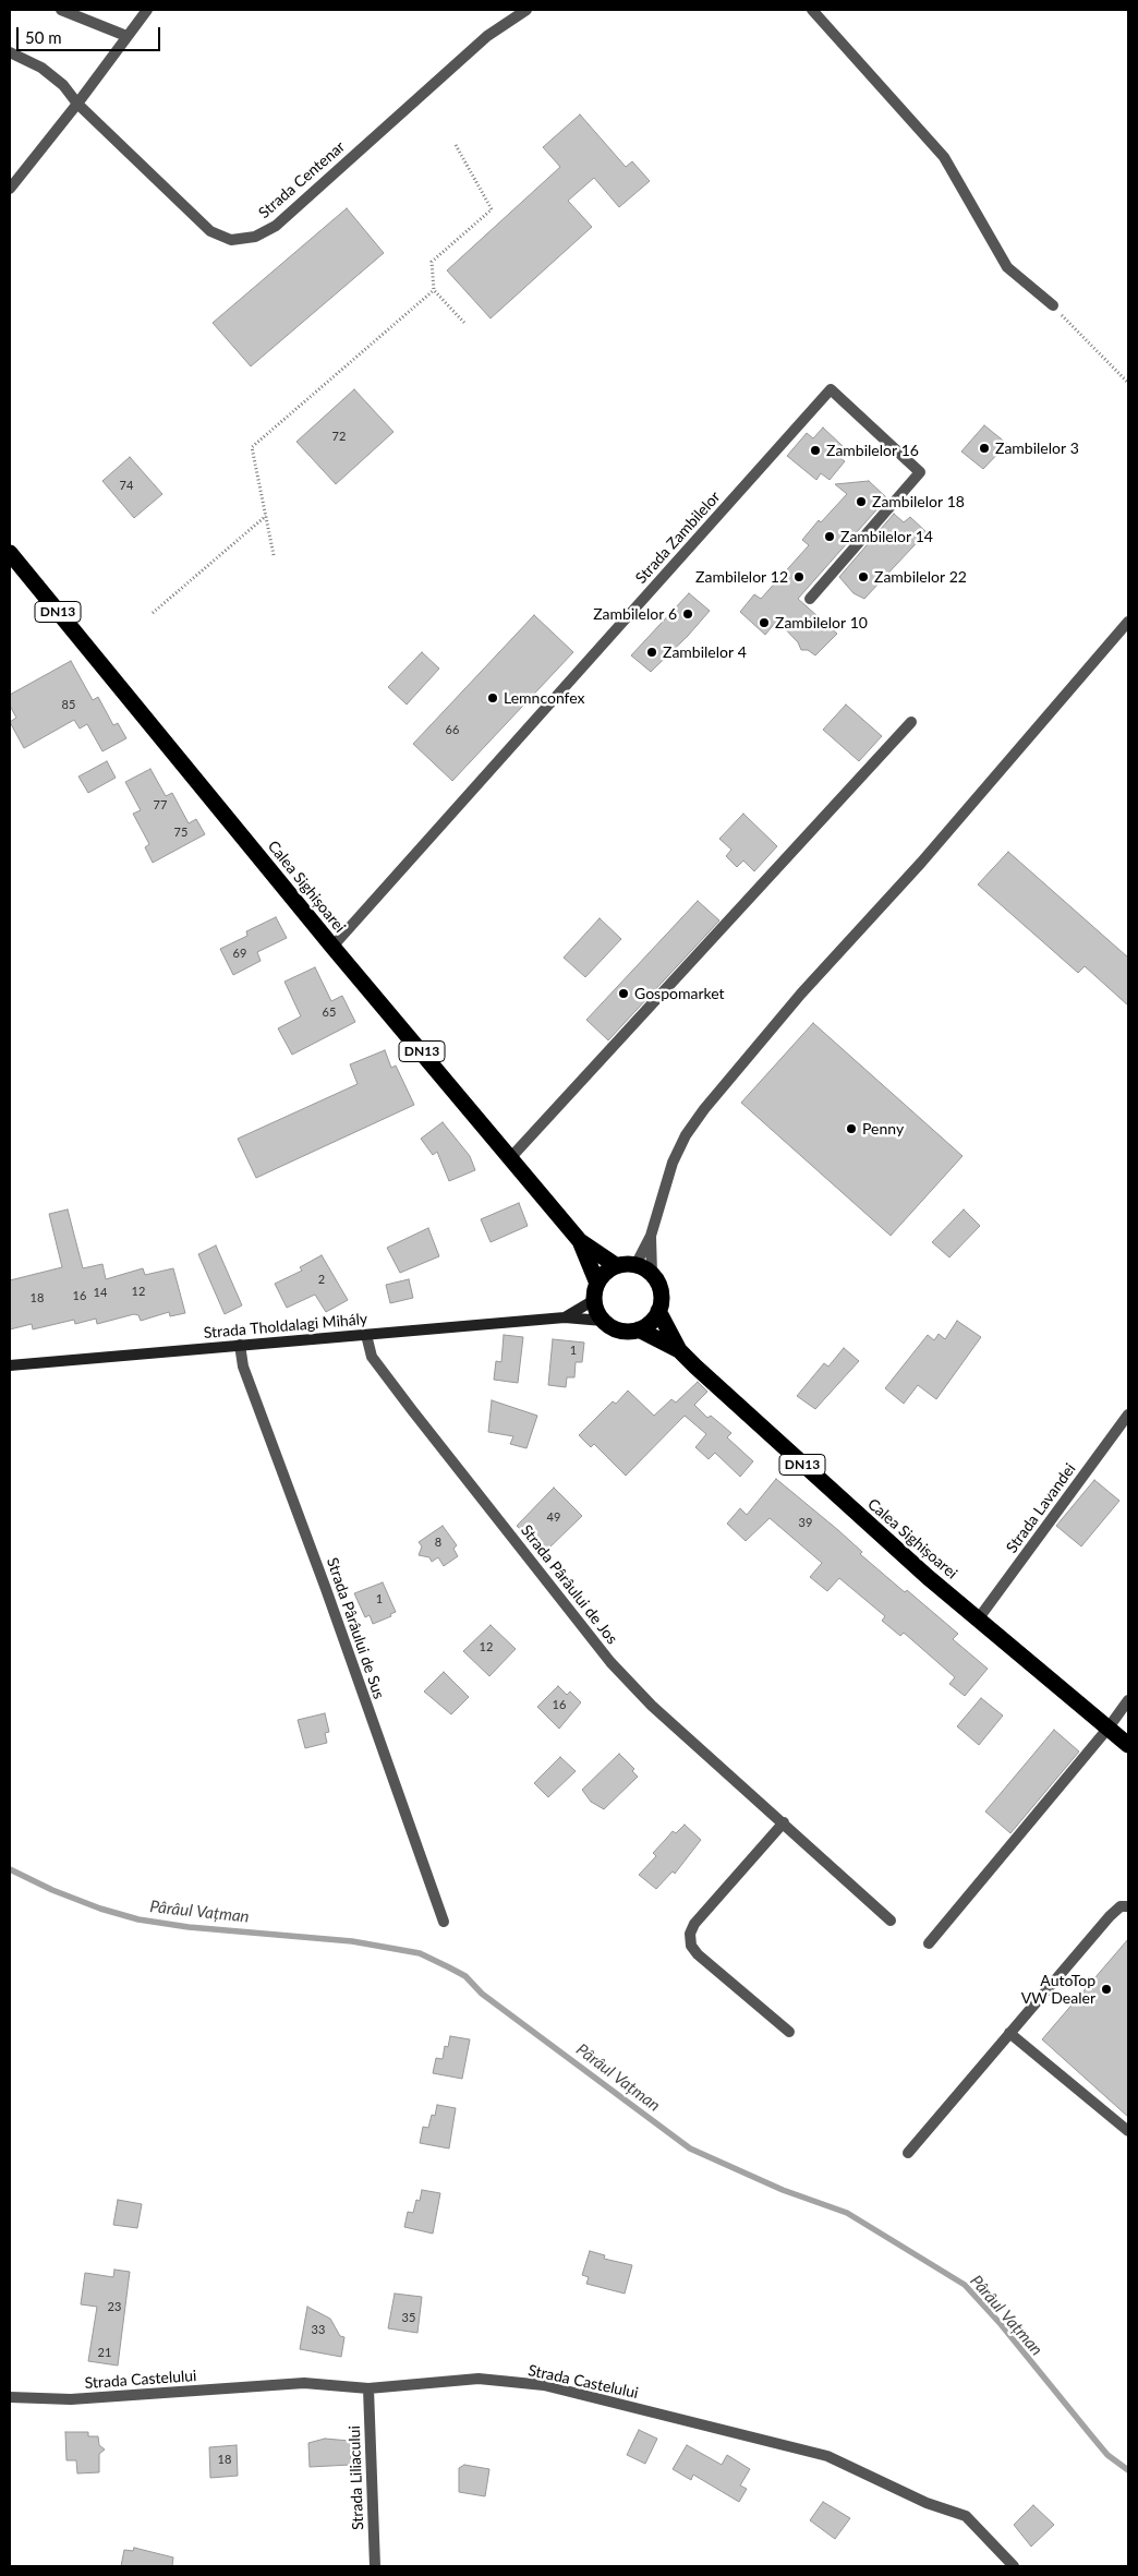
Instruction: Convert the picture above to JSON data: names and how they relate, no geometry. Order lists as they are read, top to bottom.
{
  "streets": {
    "highway": ["DN13", "Calea Sighișoarei"],
    "street": [
      "Strada Centenar",
      "Strada Zambilelor",
      "Strada Tholdalagi Mihály",
      "Strada Lavandei",
      "Strada Pârâului de Jos",
      "Strada Pârâului de Sus",
      "Strada Castelului",
      "Strada Liliacului"
    ]
  },
  "crossings": [
    ["Strada Zambilelor", "Calea Sighișoarei"],
    ["DN13", "Calea Sighișoarei"],
    ["DN13", "Strada Tholdalagi Mihály"],
    ["Calea Sighișoarei", "Strada Tholdalagi Mihály"],
    ["Calea Sighișoarei", "Strada Lavandei"],
    ["Strada Tholdalagi Mihály", "Strada Pârâului de Jos"],
    ["Strada Tholdalagi Mihály", "Strada Pârâului de Sus"],
    ["Strada Castelului", "Strada Liliacului"]
  ],
  "water": ["Pârâul Vațman"],
  "places": [
    "Zambilelor 3",
    "Zambilelor 16",
    "Zambilelor 18",
    "Zambilelor 14",
    "Zambilelor 12",
    "Zambilelor 22",
    "Zambilelor 6",
    "Zambilelor 10",
    "Zambilelor 4",
    "Lemnconfex",
    "Gospomarket",
    "Penny",
    "AutoTop VW Dealer"
  ],
  "house_numbers": [
    "72",
    "74",
    "85",
    "66",
    "77",
    "75",
    "69",
    "65",
    "2",
    "12",
    "14",
    "16",
    "18",
    "1",
    "49",
    "39",
    "8",
    "1",
    "12",
    "16",
    "23",
    "35",
    "33",
    "21",
    "18"
  ],
  "scale_bar": "50 m"
}
